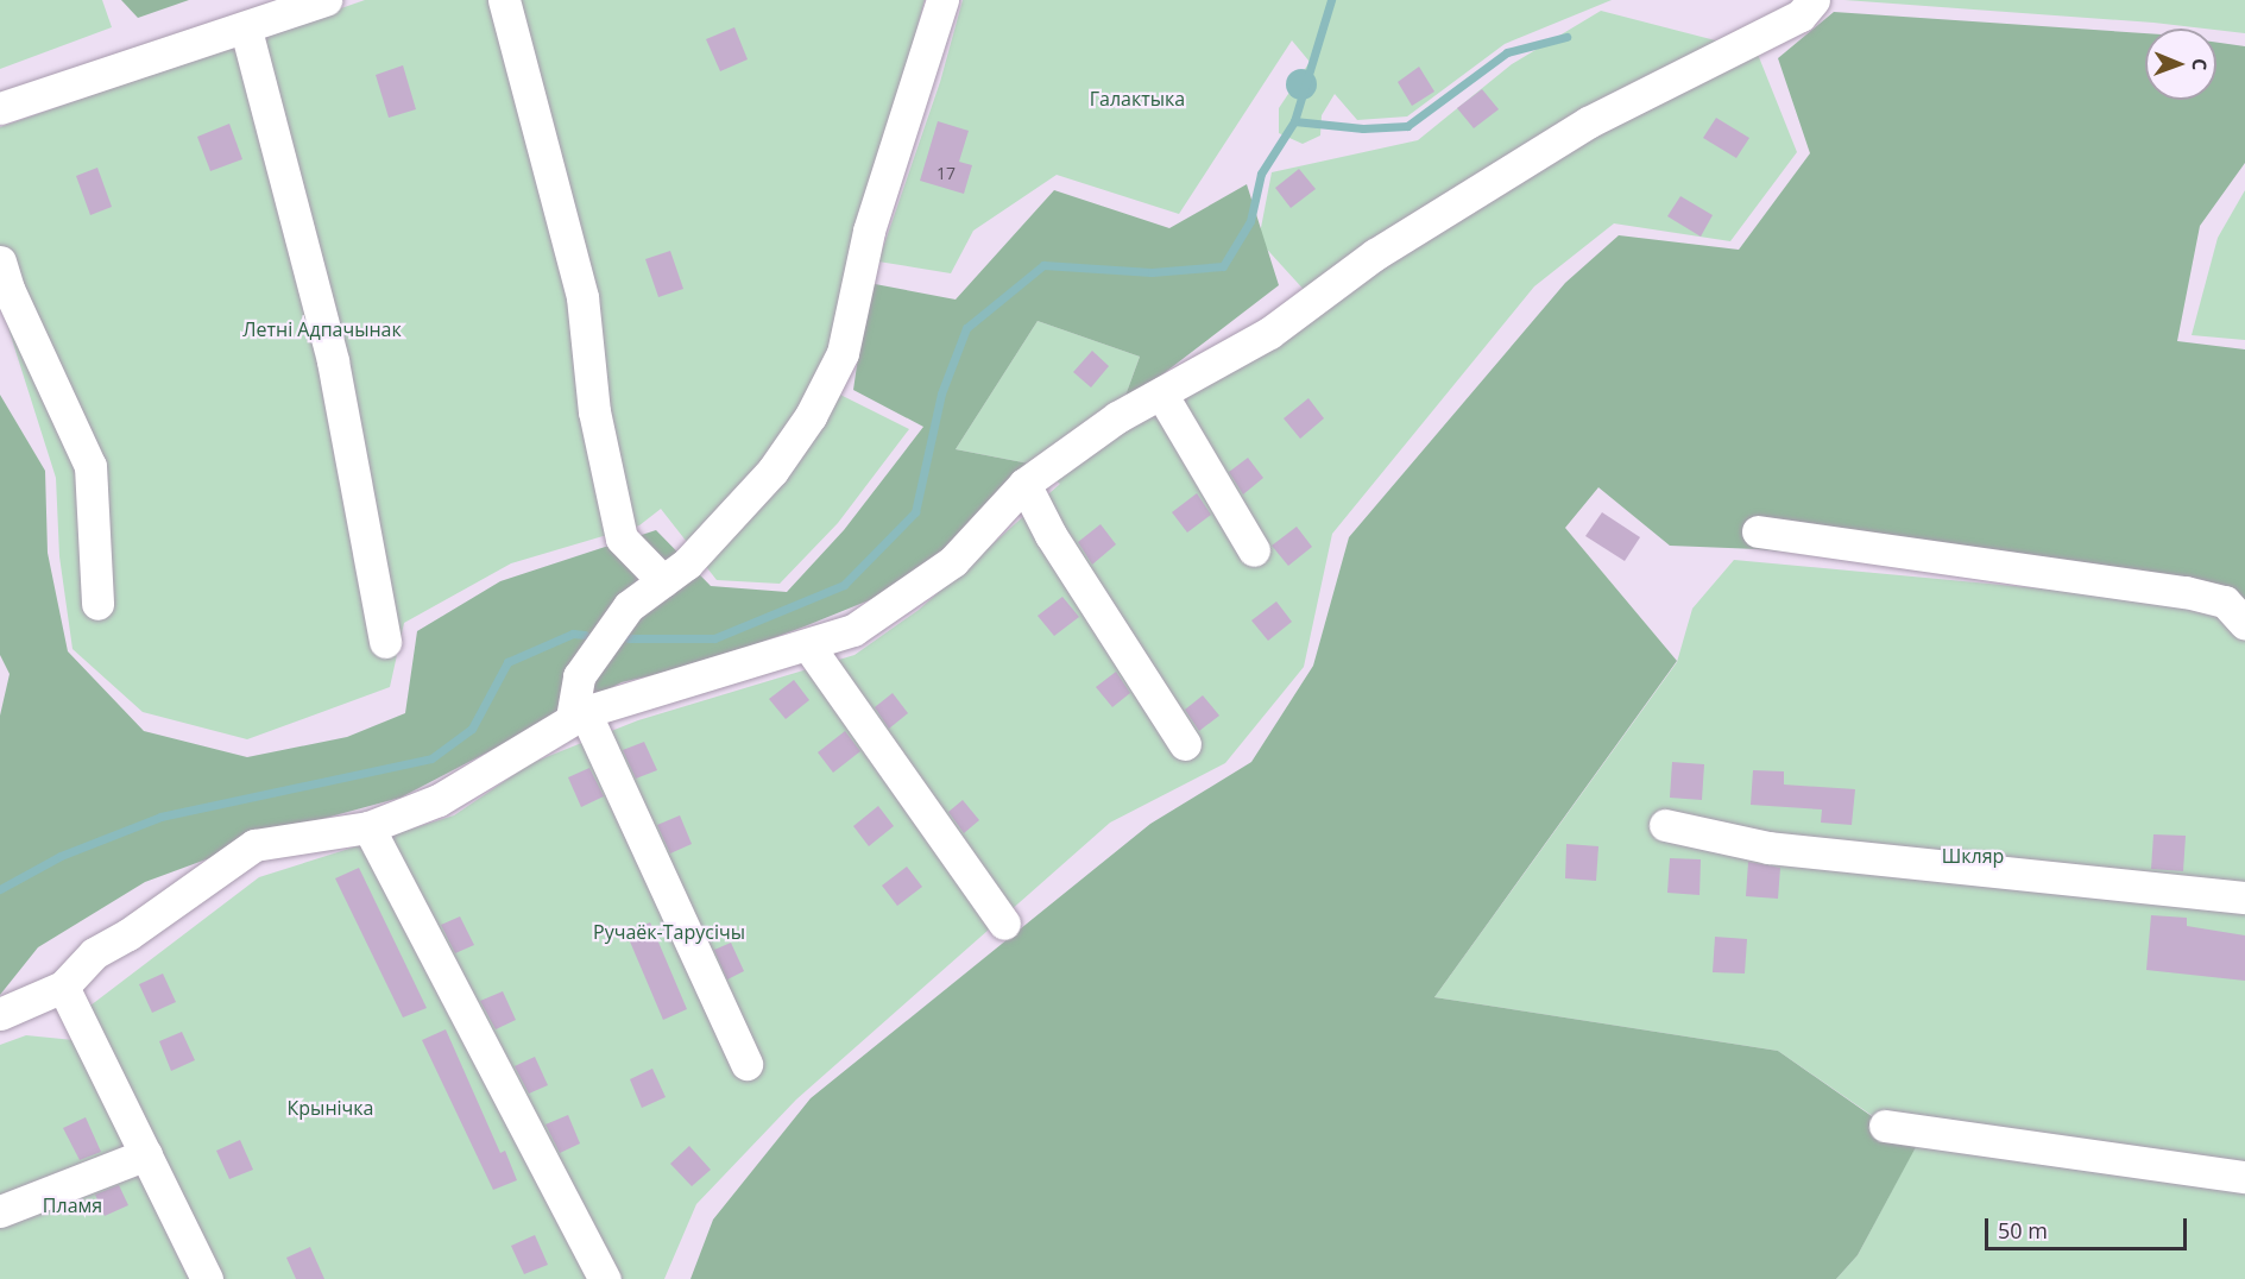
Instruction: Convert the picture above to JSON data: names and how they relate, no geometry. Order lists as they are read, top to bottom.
{
  "parks": [
    "Галактыка",
    "Летні Адпачынак",
    "Шкляр",
    "Ручаёк-Тарусічы",
    "Крынічка",
    "Пламя"
  ],
  "house_numbers": ["17"],
  "scale_bar": "50 m",
  "north": "right"
}
